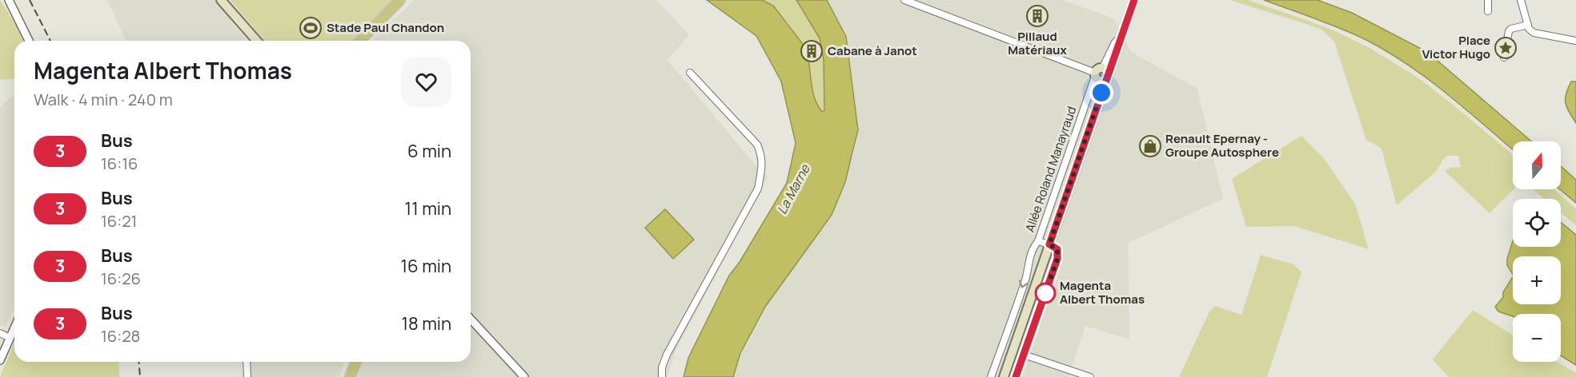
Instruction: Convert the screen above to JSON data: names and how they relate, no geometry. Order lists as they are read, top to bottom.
{
  "streets": {
    "street": ["Allée Roland Manayraud"]
  },
  "water": ["La Marne"],
  "places": {
    "building": ["Pillaud Matériaux", "Cabane à Janot"],
    "sports": ["Stade Paul Chandon"],
    "place": ["Place Victor Hugo"],
    "shop": ["Renault Epernay - Groupe Autosphere"],
    "other": ["Magenta Albert Thomas"]
  },
  "lines": ["bus line 3"],
  "north": "top",
  "page": {
    "heading": ["Magenta Albert Thomas", "Walk · 4 min · 240 m"],
    "list": [
      {
        "mark": "3",
        "name": "Bus",
        "note": "16:16",
        "value": "6 min"
      },
      {
        "mark": "3",
        "name": "Bus",
        "note": "16:21",
        "value": "11 min"
      },
      {
        "mark": "3",
        "name": "Bus",
        "note": "16:26",
        "value": "16 min"
      },
      {
        "mark": "3",
        "name": "Bus",
        "note": "16:28",
        "value": "18 min"
      }
    ],
    "map_buttons": ["+", "−"]
  }
}
